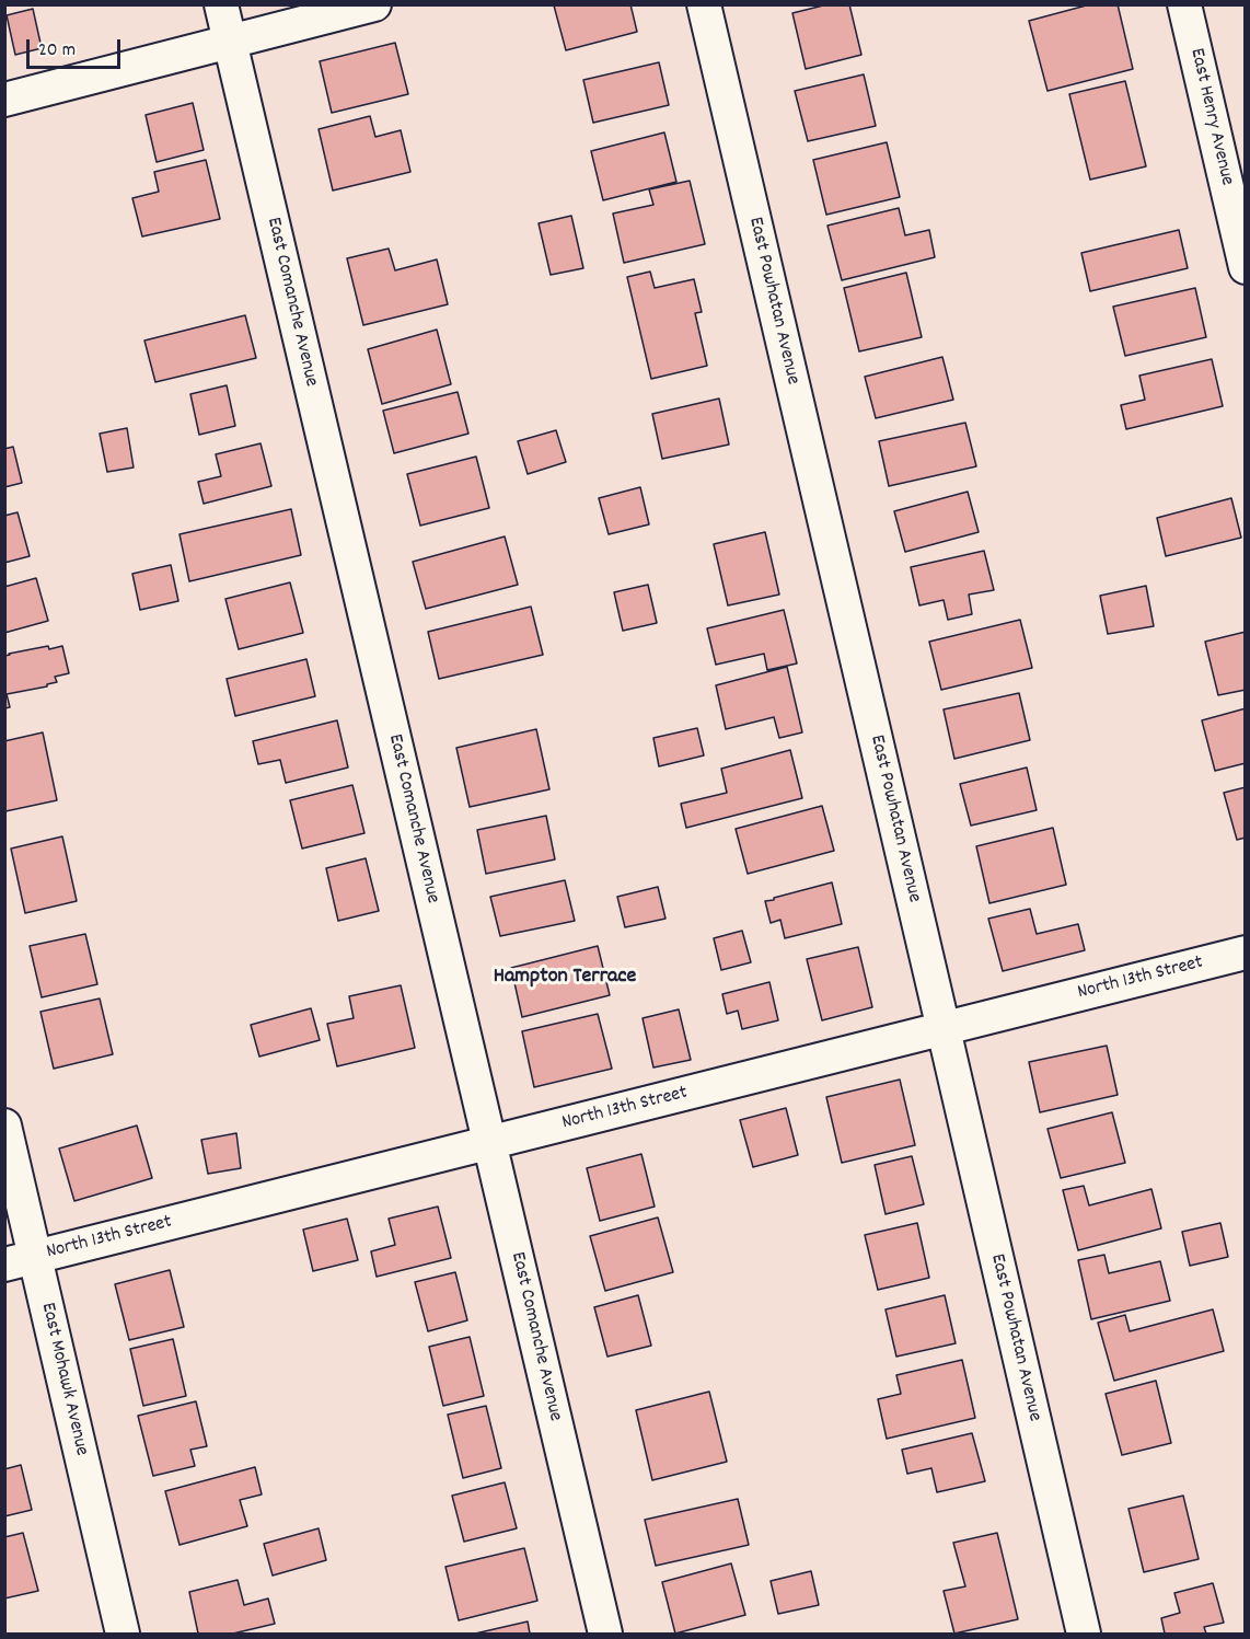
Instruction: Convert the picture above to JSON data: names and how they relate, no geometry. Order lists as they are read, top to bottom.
{
  "streets": {
    "street": [
      "East Henry Avenue",
      "East Powhatan Avenue",
      "East Comanche Avenue",
      "North 13th Street",
      "East Mohawk Avenue"
    ]
  },
  "crossings": [
    ["East Powhatan Avenue", "North 13th Street"],
    ["East Comanche Avenue", "North 13th Street"],
    ["North 13th Street", "East Mohawk Avenue"]
  ],
  "districts": ["Hampton Terrace"],
  "scale_bar": "20 m"
}
